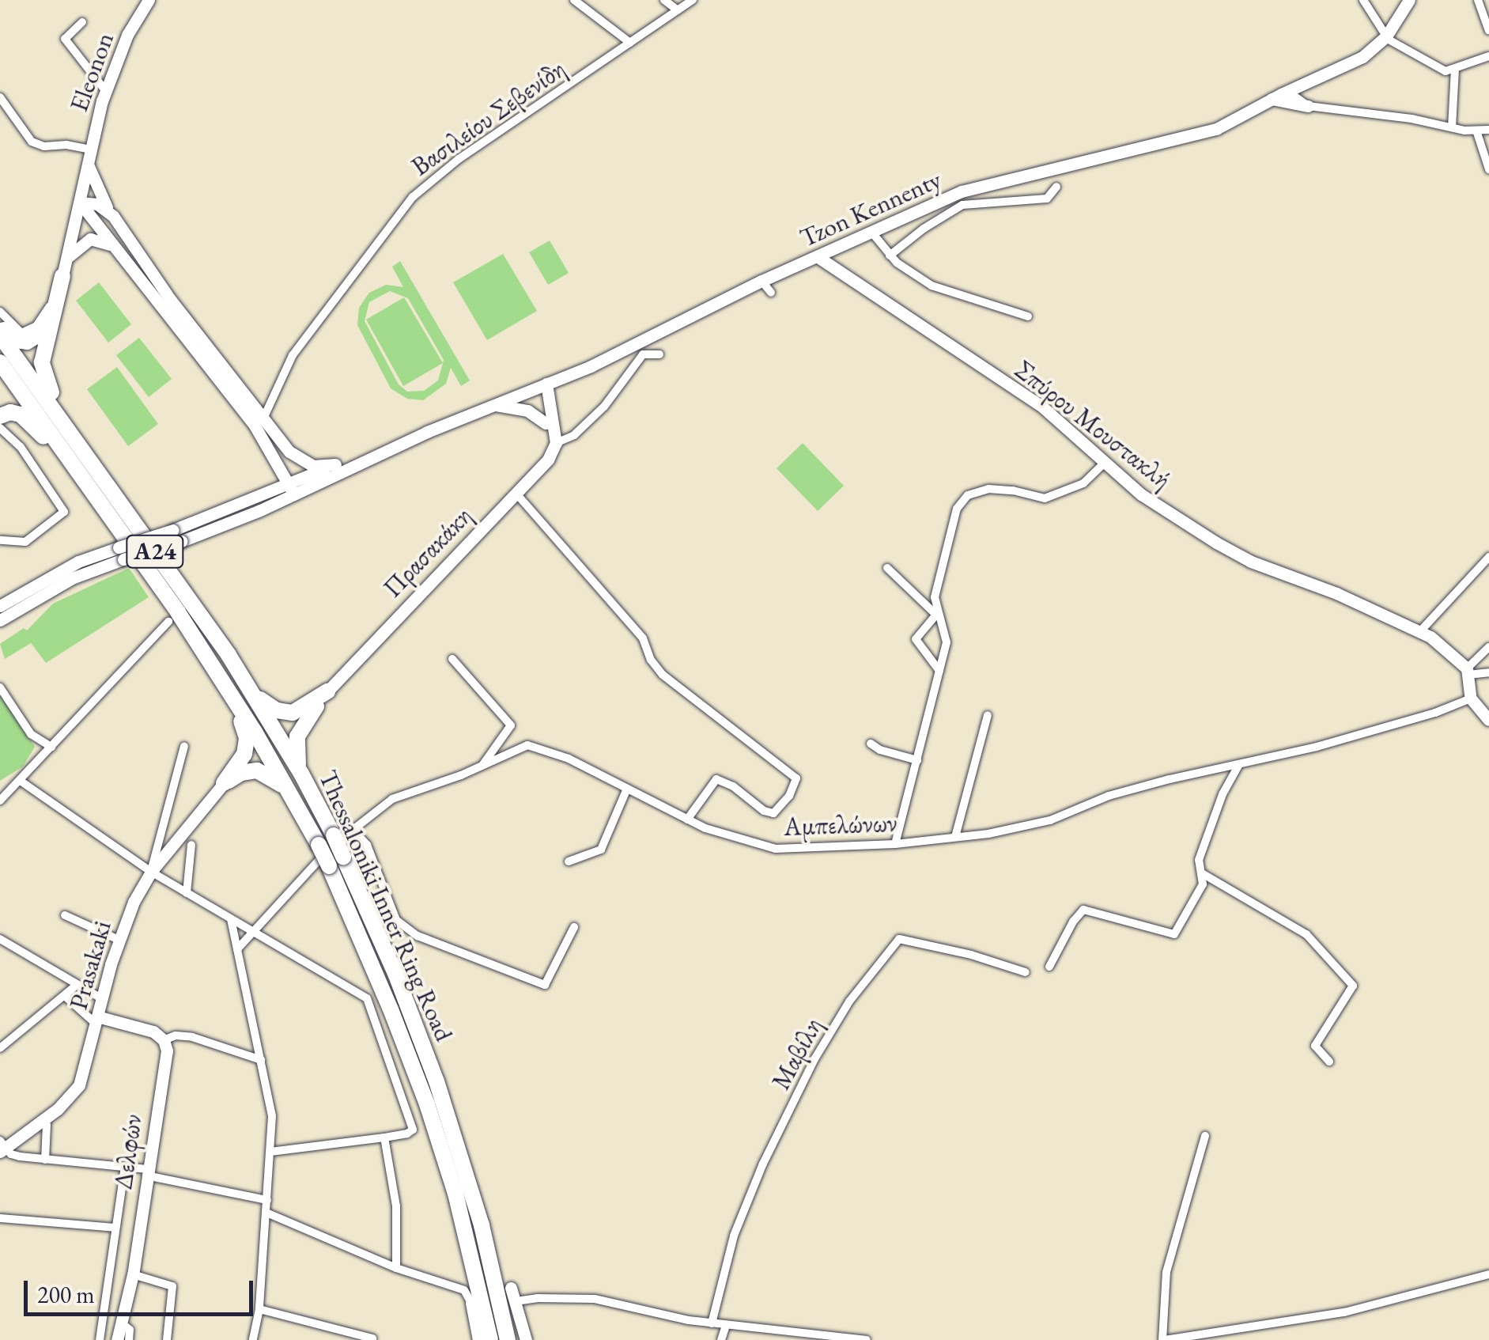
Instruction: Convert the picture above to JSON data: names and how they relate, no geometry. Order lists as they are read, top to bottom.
{
  "streets": {
    "highway": ["Α24", "Thessaloniki Inner Ring Road"],
    "main road": [
      "Eleonon",
      "Tzon Kennenty",
      "Σπύρου Μουστακλή",
      "Πρασακάκη",
      "Prasakaki",
      "Δελφών"
    ],
    "street": ["Βασιλείου Σεβενίδη", "Αμπελώνων", "Μαβίλη"]
  },
  "crossings": [
    ["Tzon Kennenty", "Σπύρου Μουστακλή"]
  ],
  "scale_bar": "200 m"
}
